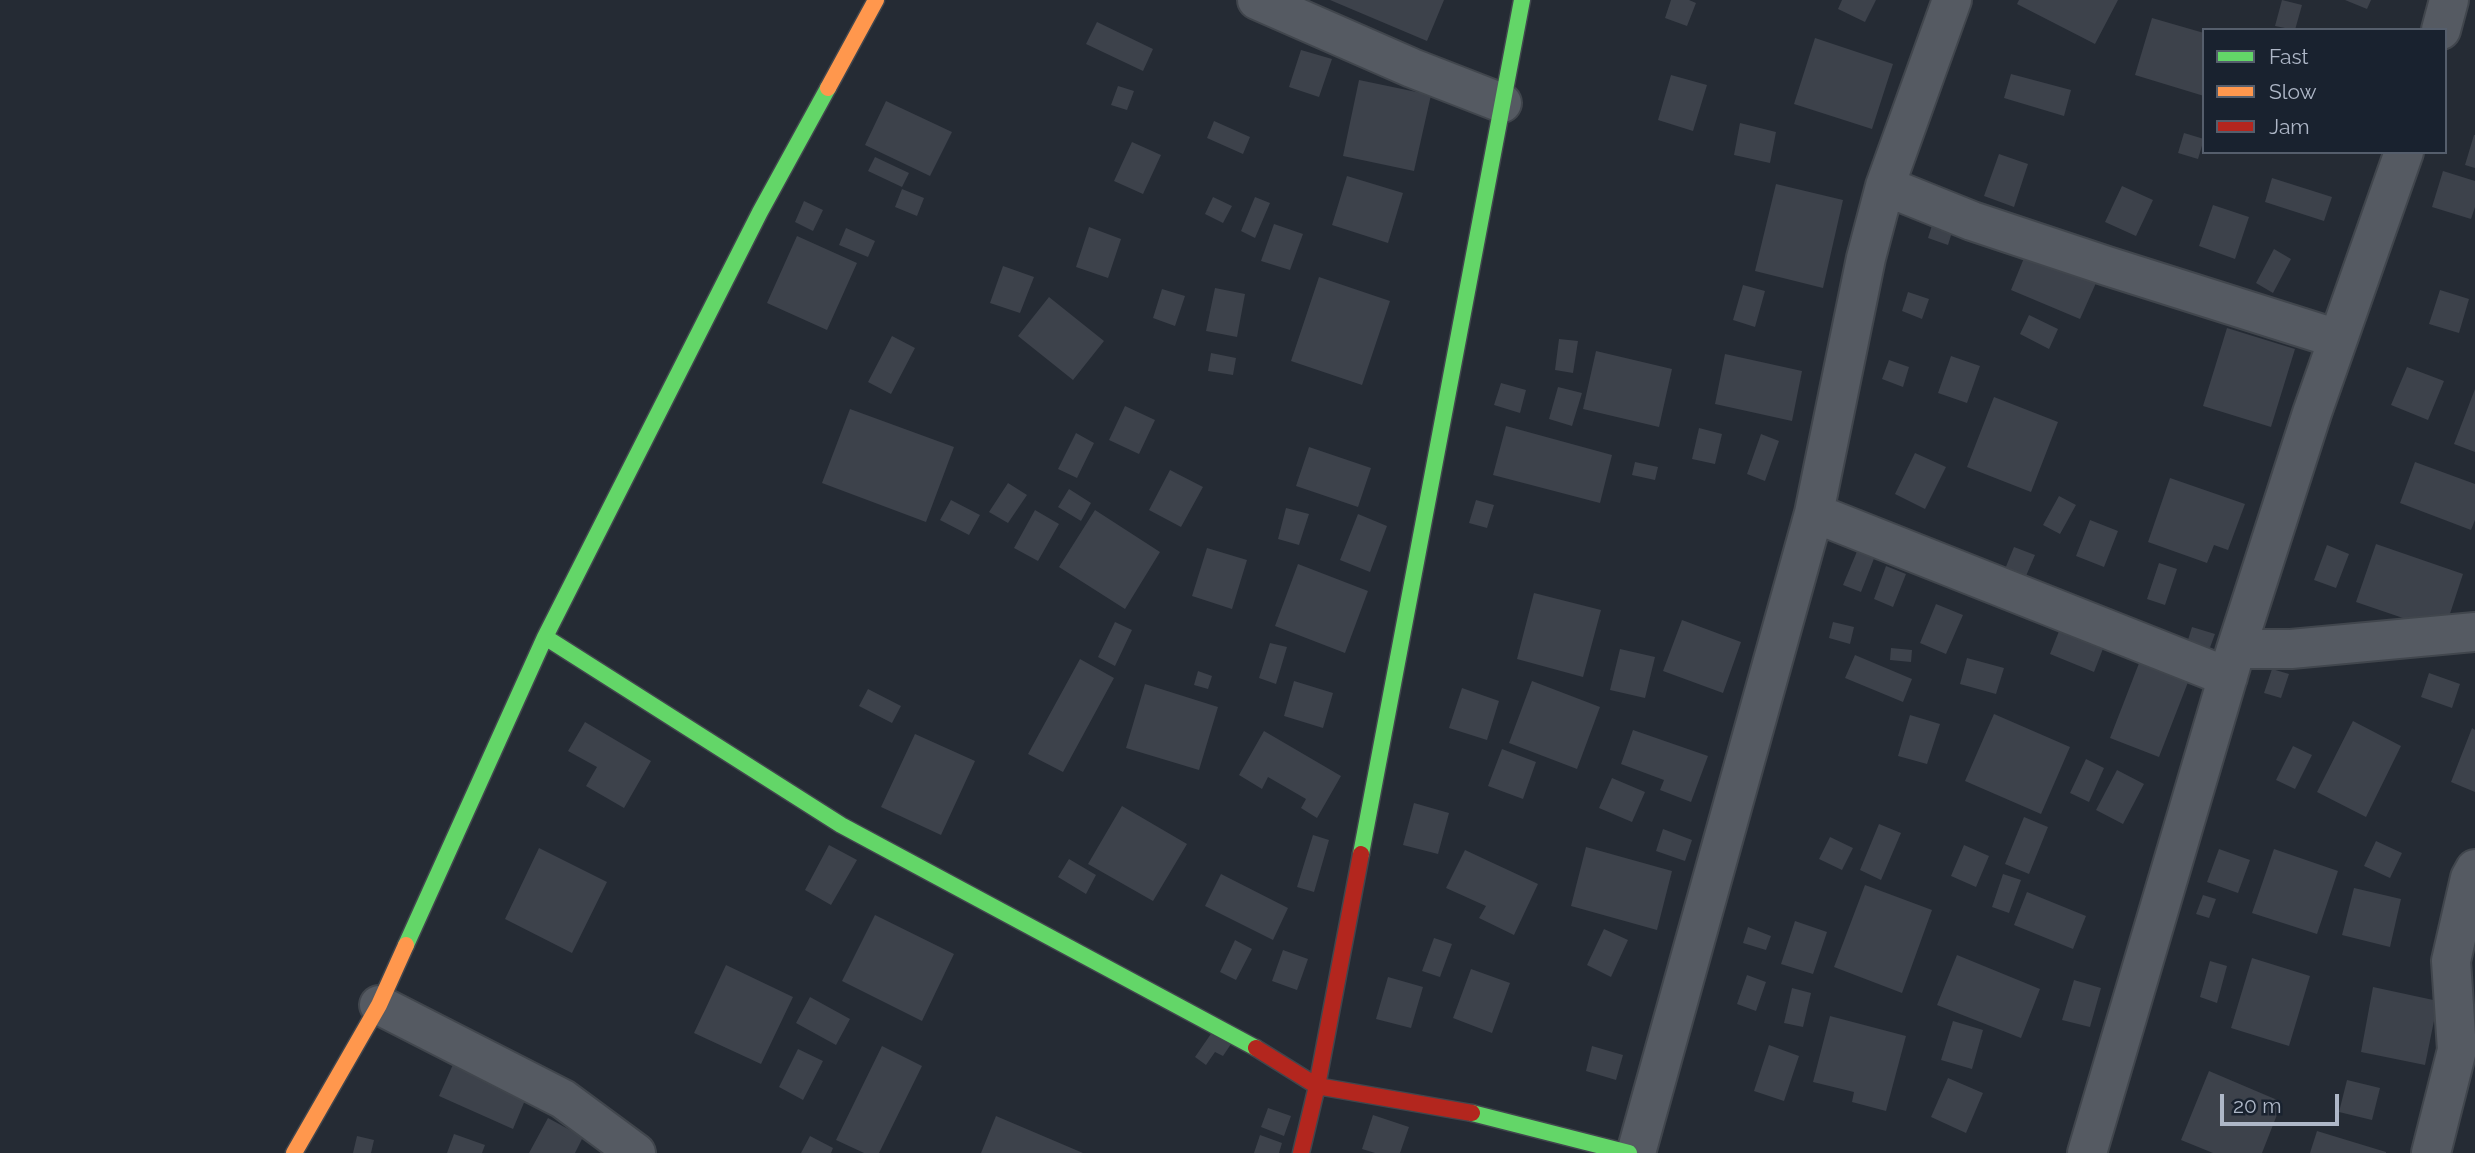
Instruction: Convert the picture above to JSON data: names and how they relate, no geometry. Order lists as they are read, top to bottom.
{
  "legend": ["Fast", "Slow", "Jam"],
  "scale_bar": "20 m"
}
